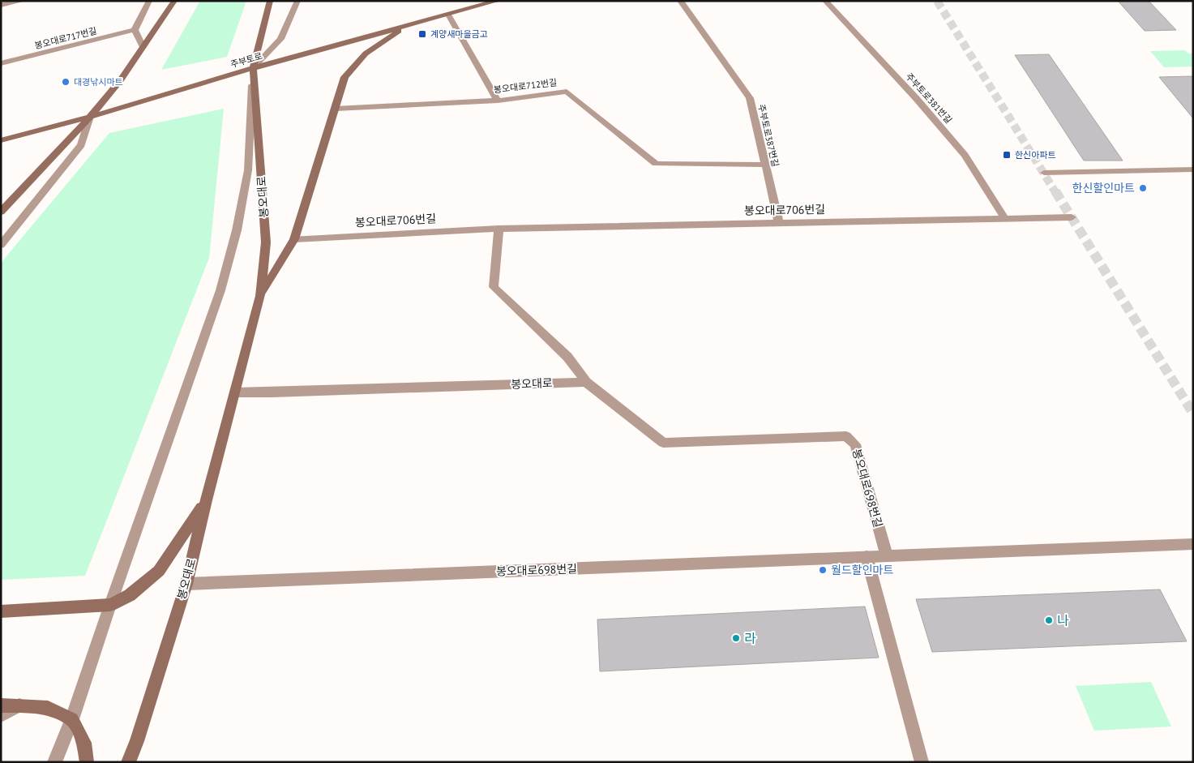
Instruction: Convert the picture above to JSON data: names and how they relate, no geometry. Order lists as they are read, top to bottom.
{
  "streets": {
    "main road": ["주부토로", "봉오대로"],
    "street": [
      "봉오대로717번길",
      "봉오대로712번길",
      "주부토로381번길",
      "주부토로387번길",
      "봉오대로706번길",
      "봉오대로698번길"
    ]
  },
  "crossings": [
    ["주부토로", "봉오대로"],
    ["봉오대로712번길", "주부토로387번길"],
    ["주부토로381번길", "봉오대로706번길"],
    ["주부토로387번길", "봉오대로706번길"],
    ["봉오대로", "봉오대로698번길"]
  ],
  "places": {
    "transit": ["계양새마을금고", "한신아파트"],
    "other": [
      "대경낚시마트",
      "한신할인마트",
      "월드할인마트",
      "나",
      "라"
    ]
  }
}
